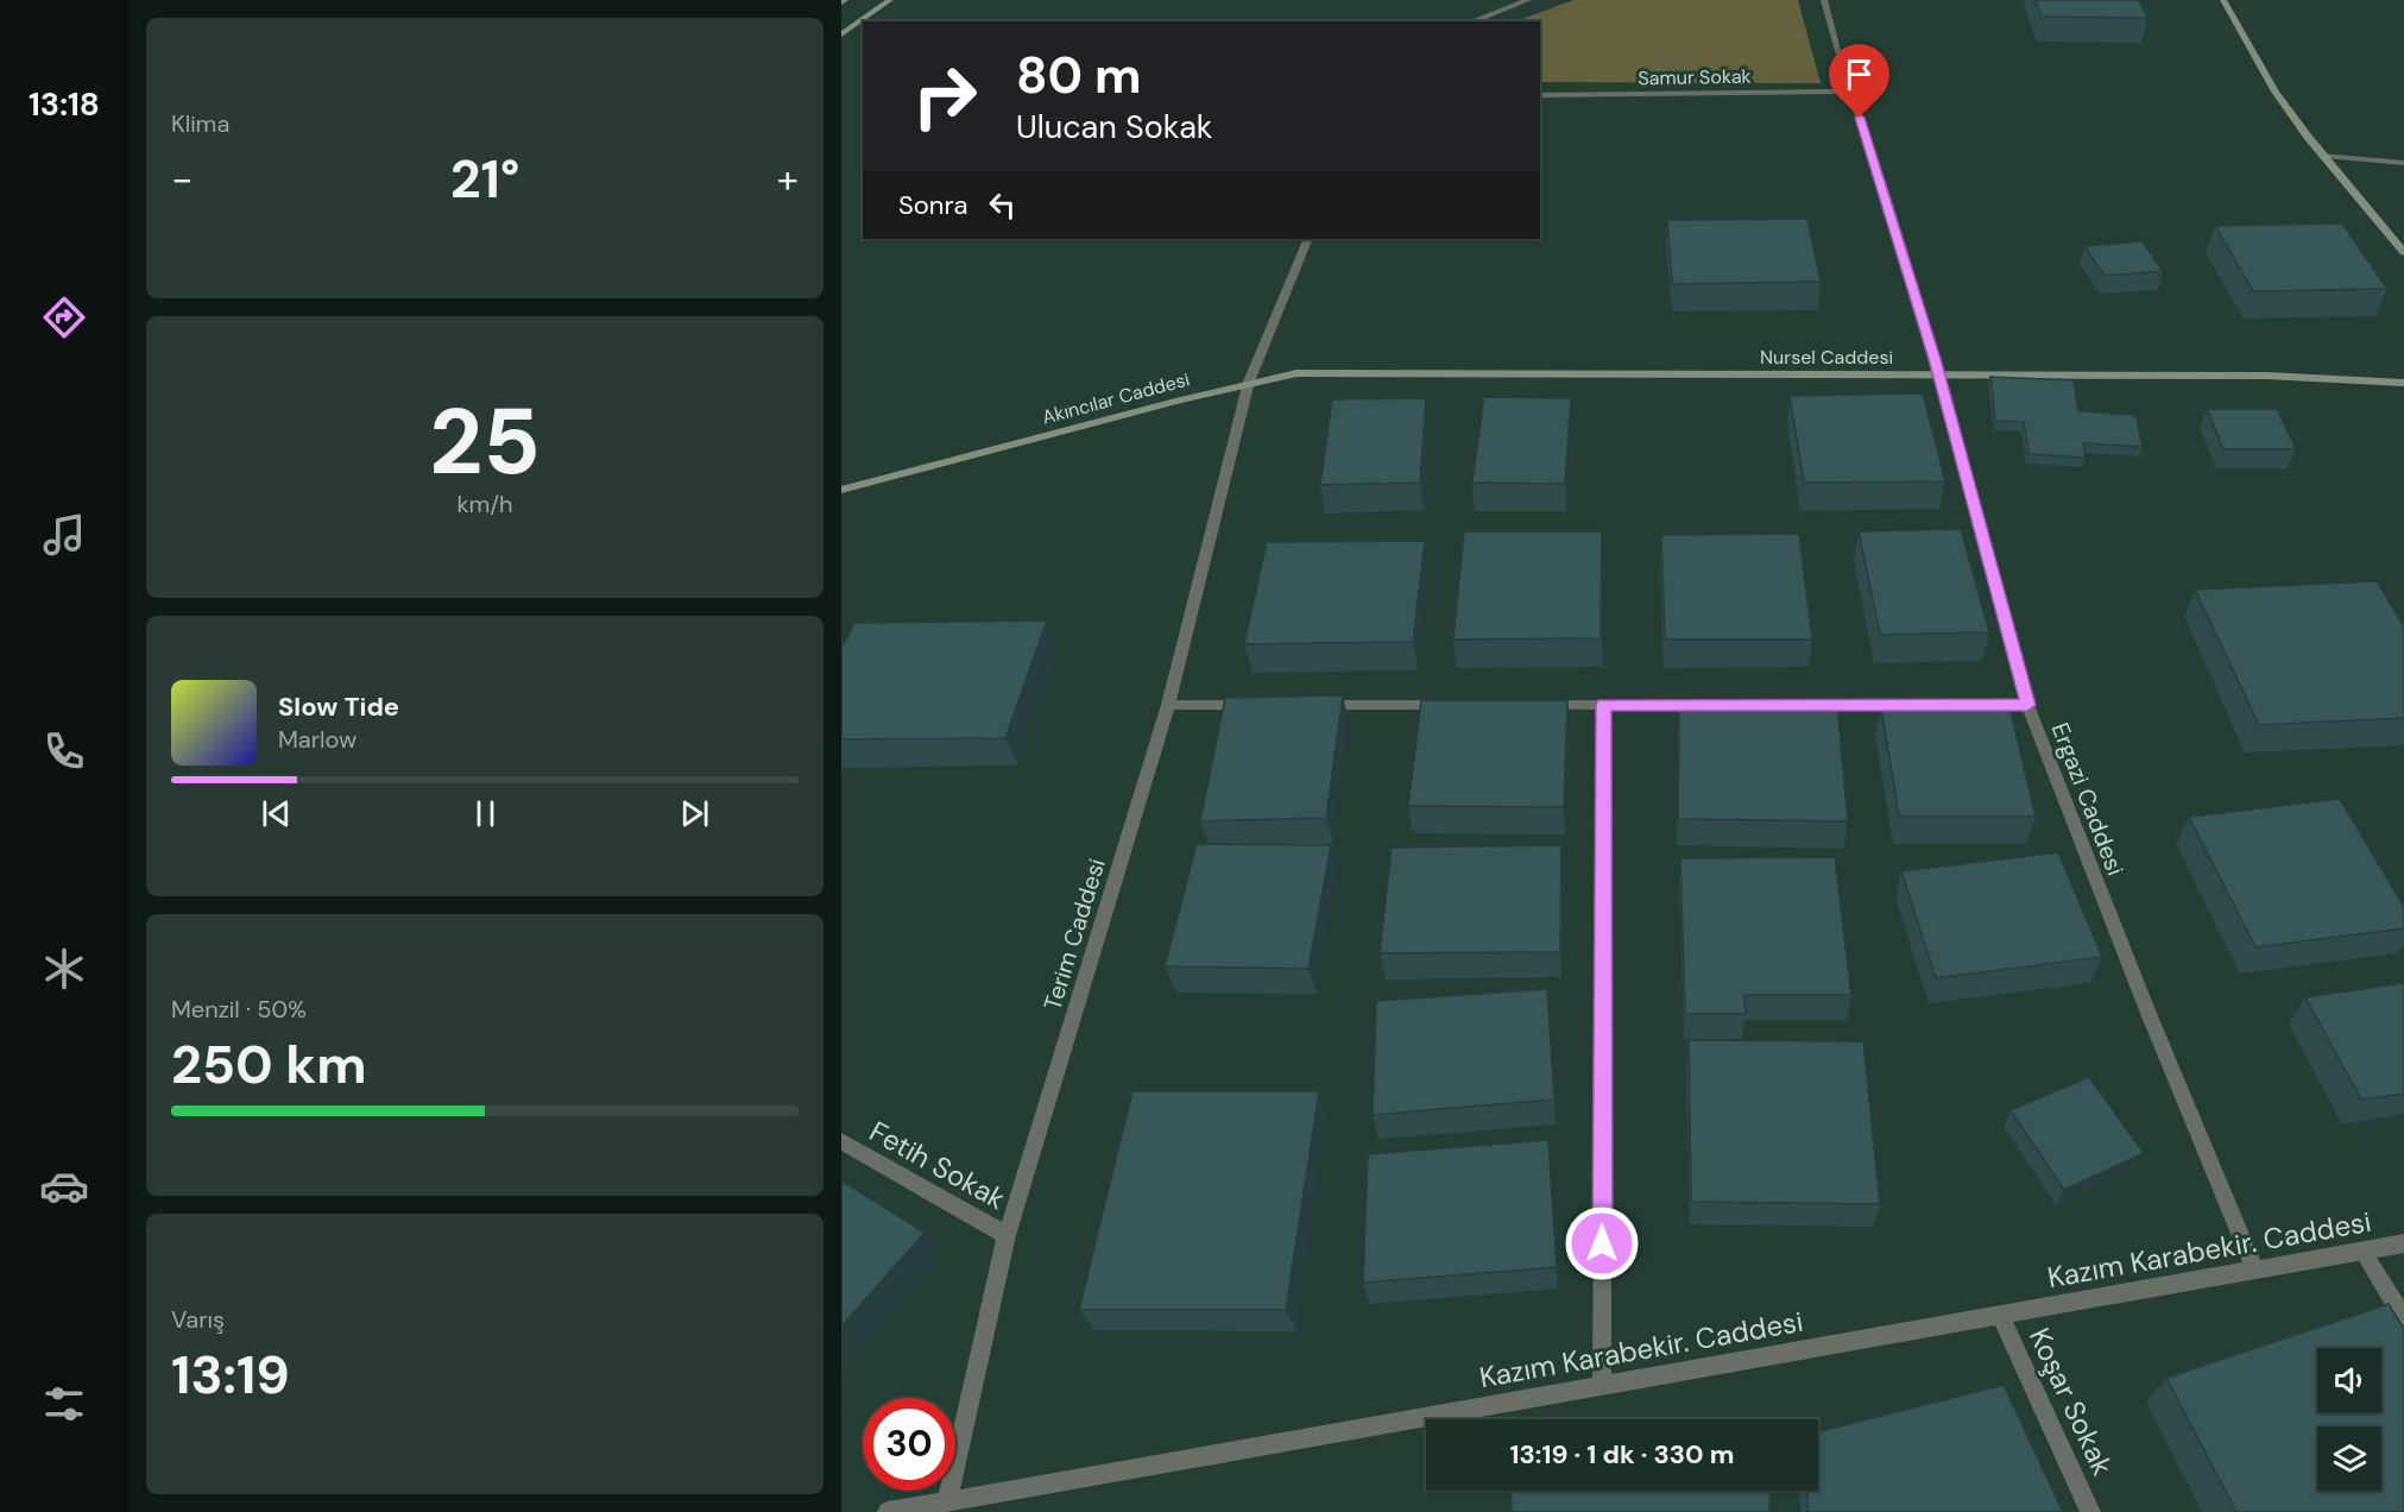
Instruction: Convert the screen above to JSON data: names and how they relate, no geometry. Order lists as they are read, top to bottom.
{
  "streets": {
    "street": [
      "Samur Sokak",
      "Nursel Caddesi",
      "Akıncılar Caddesi",
      "Ergazi Caddesi",
      "Terim Caddesi",
      "Fetih Sokak",
      "Kazım Karabekir. Caddesi",
      "Koşar Sokak"
    ]
  },
  "crossings": [
    ["Samur Sokak", "Ergazi Caddesi"],
    ["Nursel Caddesi", "Akıncılar Caddesi"],
    ["Nursel Caddesi", "Ergazi Caddesi"],
    ["Nursel Caddesi", "Terim Caddesi"],
    ["Akıncılar Caddesi", "Terim Caddesi"],
    ["Ergazi Caddesi", "Kazım Karabekir. Caddesi"],
    ["Terim Caddesi", "Fetih Sokak"],
    ["Terim Caddesi", "Kazım Karabekir. Caddesi"],
    ["Kazım Karabekir. Caddesi", "Koşar Sokak"]
  ],
  "page": {
    "tabs": "13:18",
    "tile": [
      "Klima",
      ["25", "km/h"],
      ["Menzil · 50%", "250 km"],
      ["Varış", "13:19"]
    ],
    "turn": ["80 m", "Ulucan Sokak"],
    "heat": ["−", "21°", "+"],
    "then": "Sonra",
    "song": ["Slow Tide", "Marlow"],
    "limit": "30",
    "trip": "13:19 · 1 dk · 330 m"
  }
}
